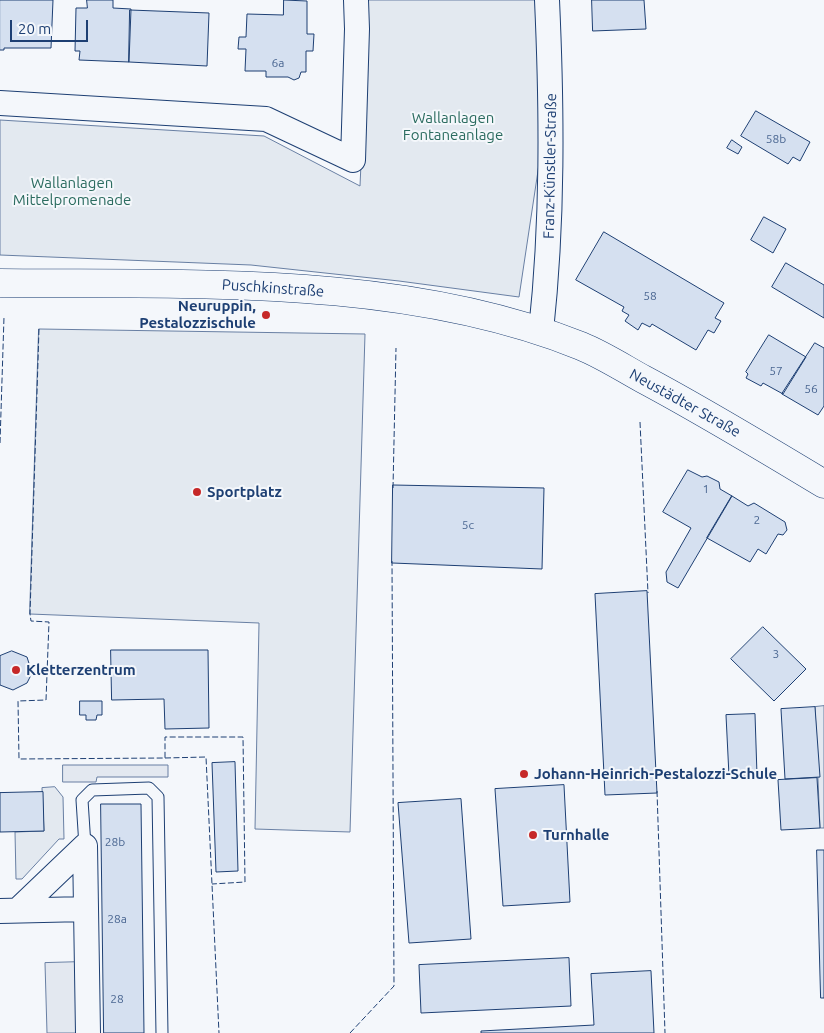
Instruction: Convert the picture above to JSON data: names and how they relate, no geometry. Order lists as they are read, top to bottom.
{
  "streets": {
    "main road": ["Puschkinstraße", "Neustädter Straße"],
    "street": ["Franz-Künstler-Straße"]
  },
  "crossings": [
    ["Franz-Künstler-Straße", "Puschkinstraße"],
    ["Franz-Künstler-Straße", "Neustädter Straße"],
    ["Puschkinstraße", "Neustädter Straße"]
  ],
  "parks": ["Wallanlagen Fontaneanlage", "Wallanlagen Mittelpromenade"],
  "places": [
    "Neuruppin, Pestalozzischule",
    "Sportplatz",
    "Kletterzentrum",
    "Johann-Heinrich-Pestalozzi-Schule",
    "Turnhalle"
  ],
  "house_numbers": [
    "6a",
    "58b",
    "58",
    "57",
    "56",
    "1",
    "2",
    "5c",
    "3",
    "28b",
    "28a",
    "28"
  ],
  "scale_bar": "20 m"
}
